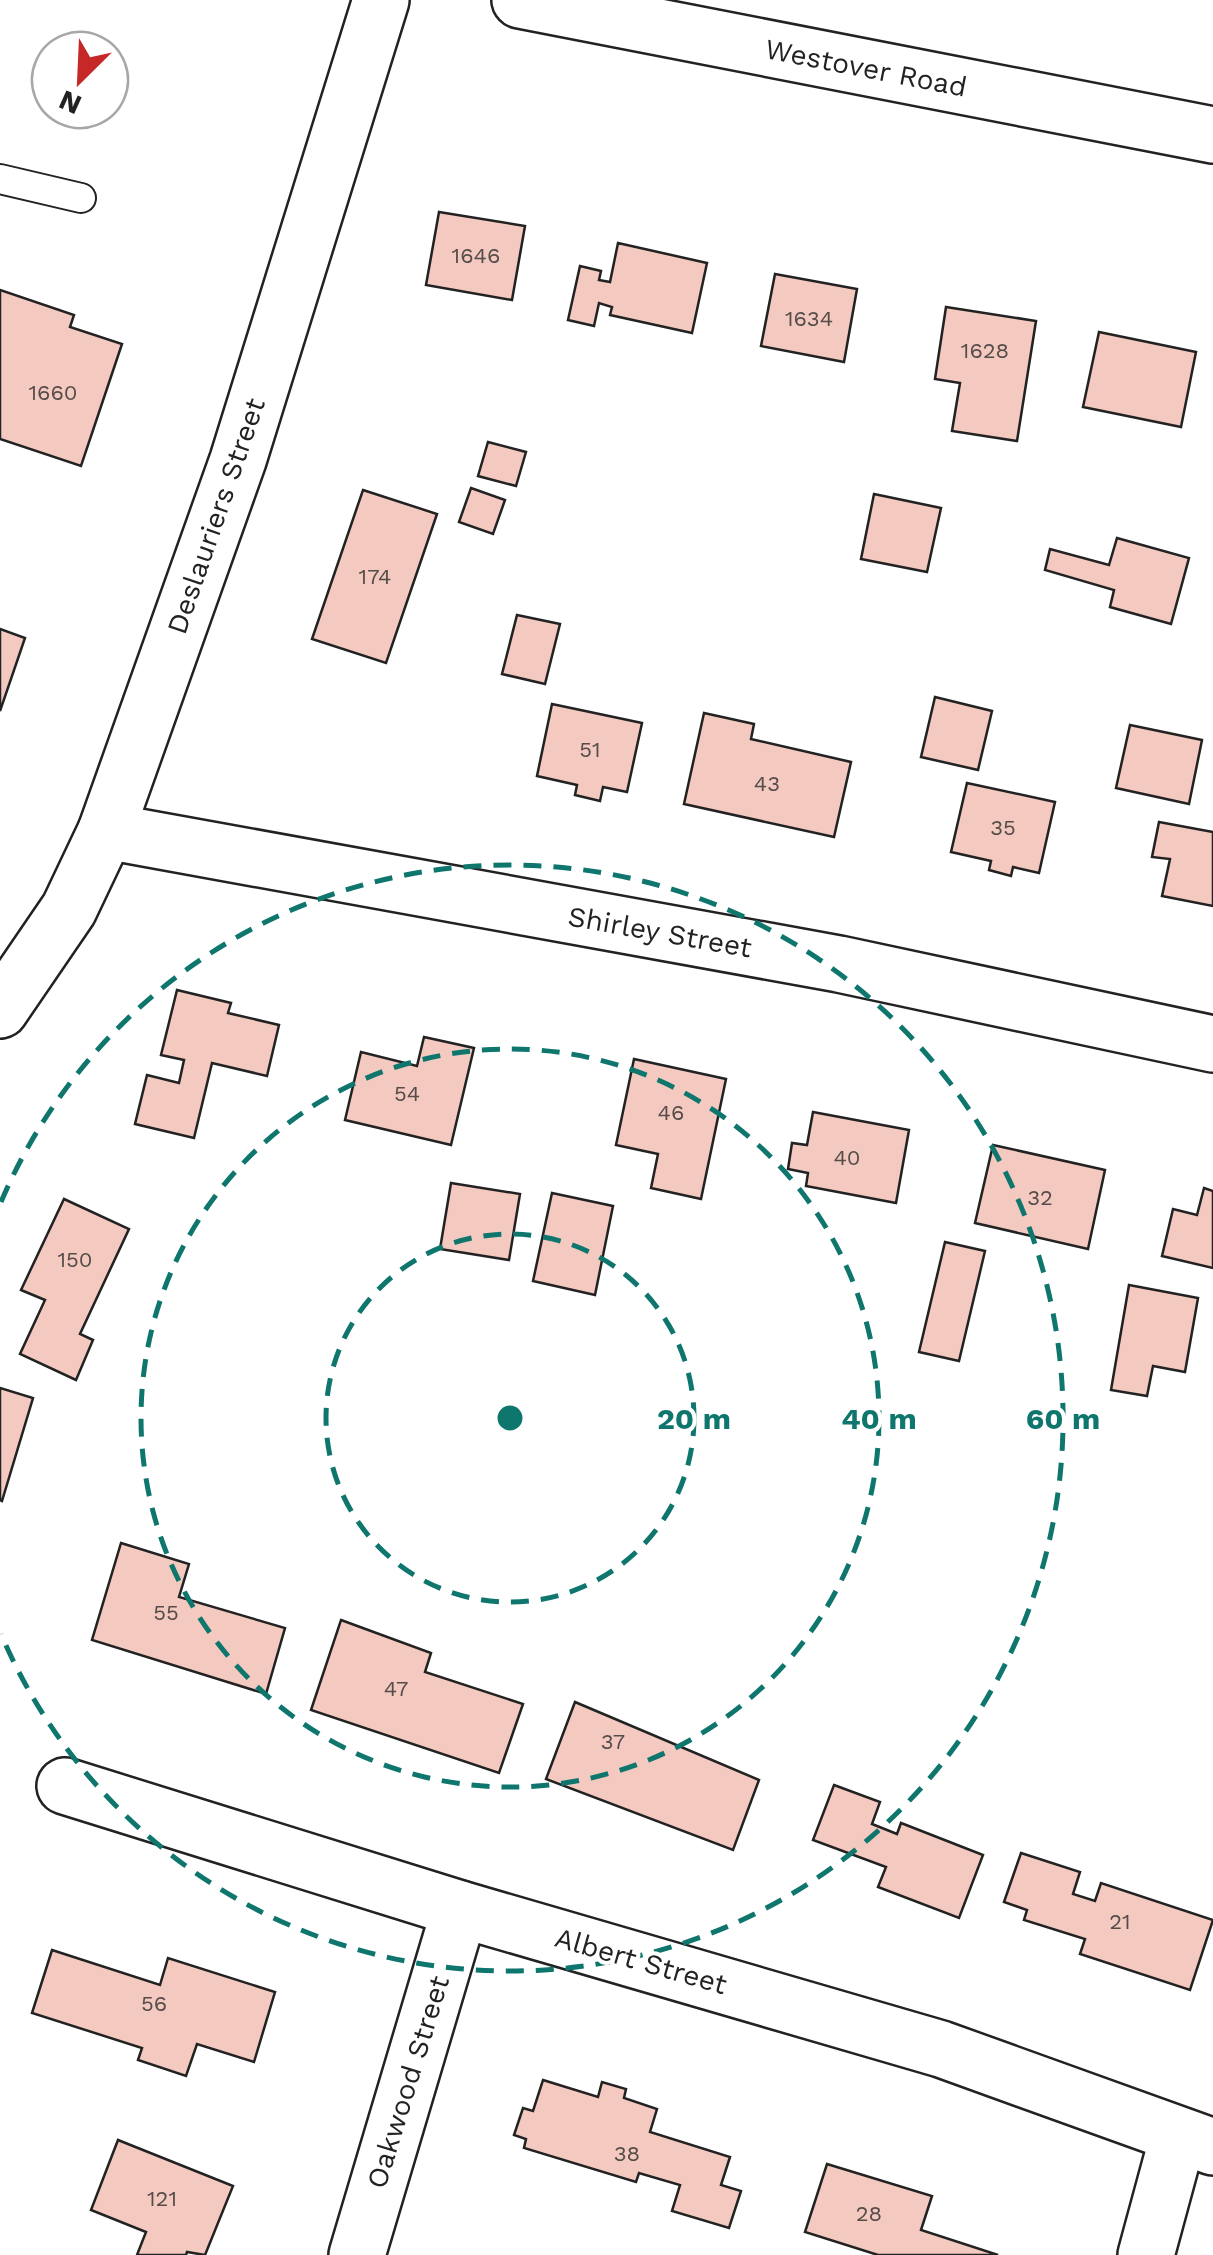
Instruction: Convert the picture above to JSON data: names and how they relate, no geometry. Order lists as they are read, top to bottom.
{
  "streets": {
    "street": [
      "Westover Road",
      "Deslauriers Street",
      "Shirley Street",
      "Albert Street",
      "Oakwood Street"
    ]
  },
  "crossings": [
    ["Deslauriers Street", "Shirley Street"],
    ["Albert Street", "Oakwood Street"]
  ],
  "house_numbers": [
    "1646",
    "1634",
    "1628",
    "1660",
    "174",
    "51",
    "43",
    "35",
    "54",
    "46",
    "40",
    "32",
    "150",
    "55",
    "47",
    "37",
    "21",
    "56",
    "38",
    "121",
    "28"
  ],
  "north": "bottom left",
  "rings": ["20 m", "40 m", "60 m"]
}
